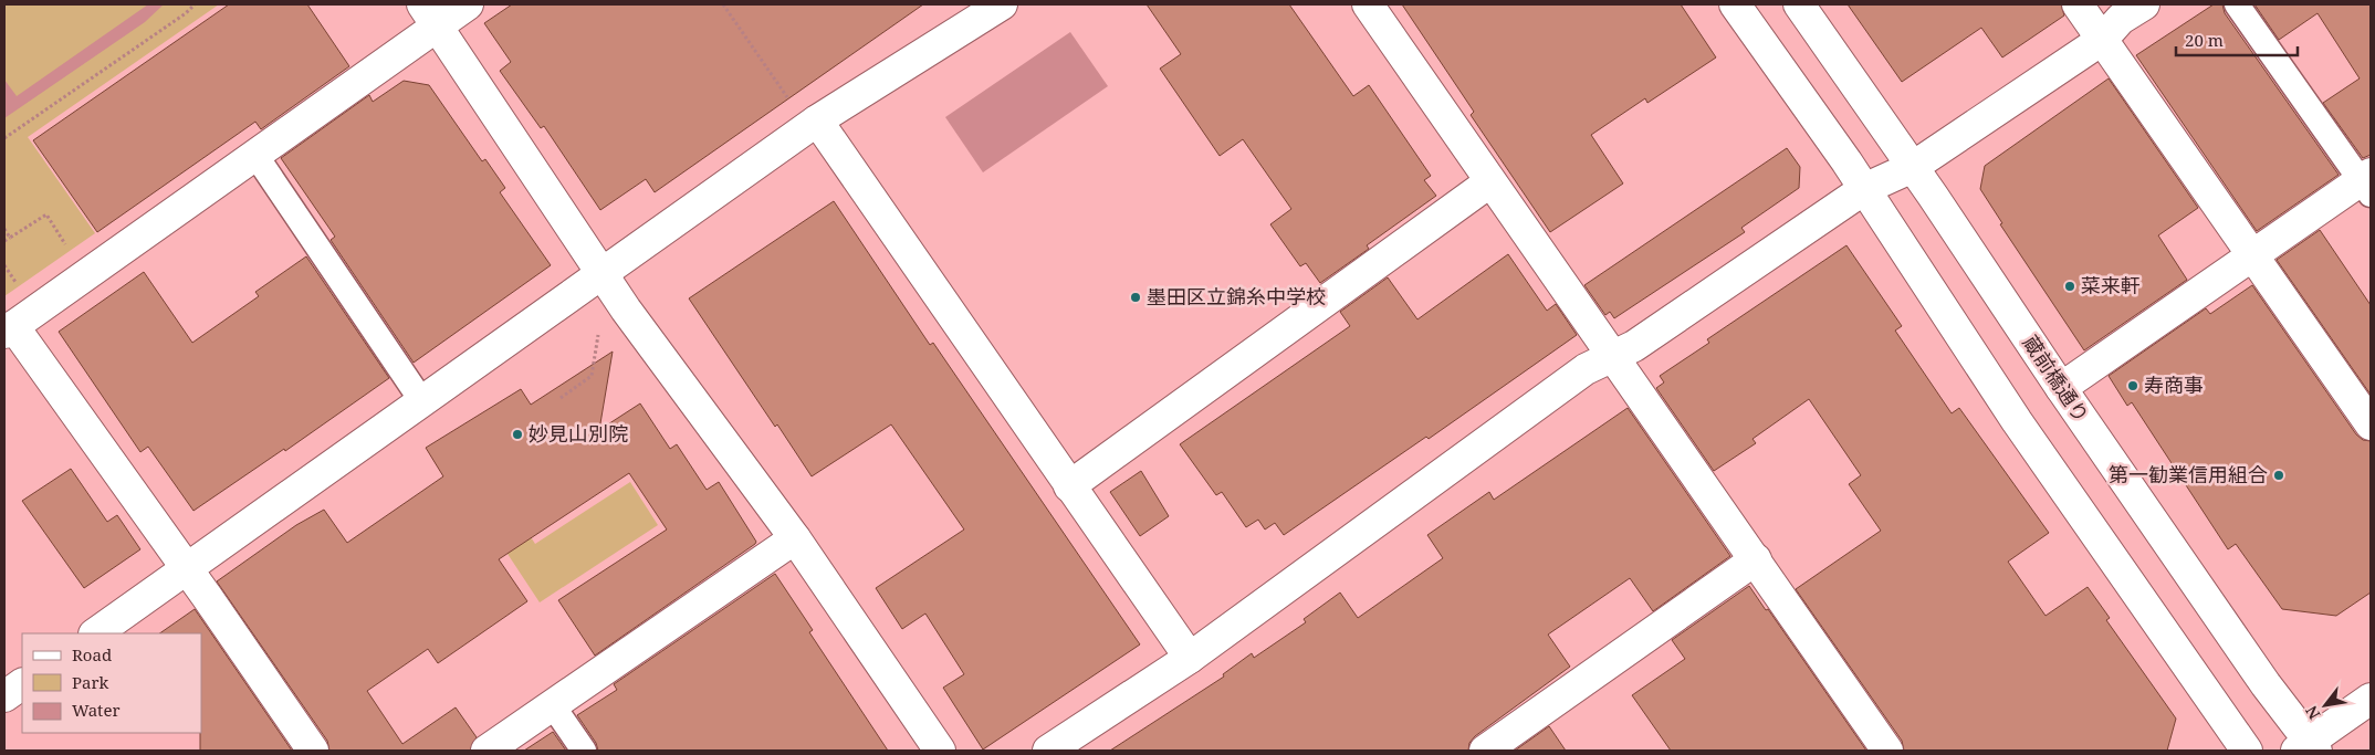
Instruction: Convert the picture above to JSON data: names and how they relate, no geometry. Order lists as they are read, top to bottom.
{
  "streets": {
    "street": ["蔵前橋通り"]
  },
  "places": [
    "菜来軒",
    "墨田区立錦糸中学校",
    "寿商事",
    "妙見山別院",
    "第一勧業信用組合"
  ],
  "legend": ["Road", "Park", "Water"],
  "scale_bar": "20 m",
  "north": "bottom left"
}
